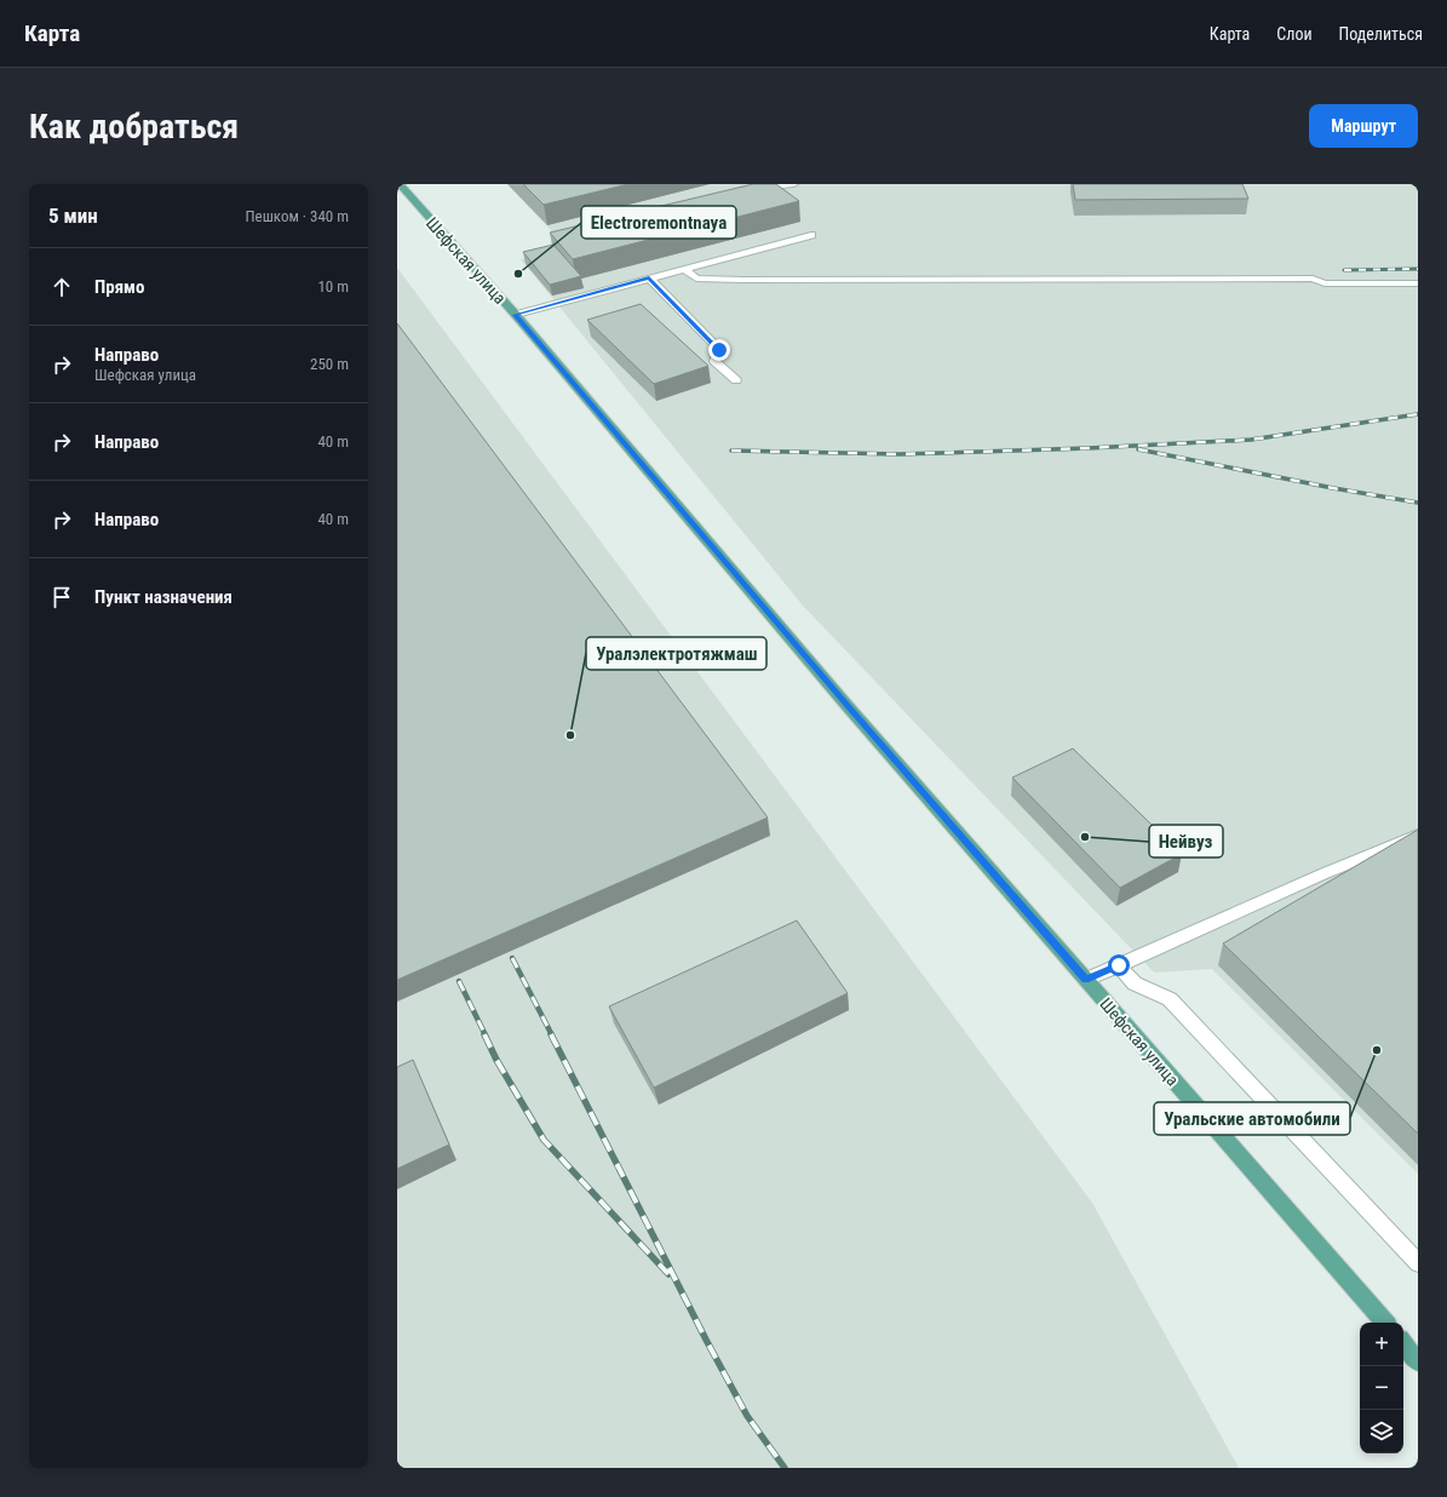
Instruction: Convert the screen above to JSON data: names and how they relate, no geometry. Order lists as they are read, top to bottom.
{
  "streets": {
    "main road": ["Шефская улица"]
  },
  "places": [
    "Electroremontnaya",
    "Уралэлектротяжмаш",
    "Нейвуз",
    "Уральские автомобили"
  ],
  "page": {
    "header": "Карта",
    "nav": ["Карта", "Слои", "Поделиться"],
    "buttons": "Маршрут",
    "title": "Как добраться",
    "heading": ["5 мин", "Пешком · 340 m"],
    "list": [
      ["Прямо", "10 m"],
      ["Направо", "Шефская улица", "250 m"],
      ["Направо", "40 m"],
      ["Направо", "40 m"],
      "Пункт назначения"
    ],
    "map_buttons": ["+", "−"]
  }
}
